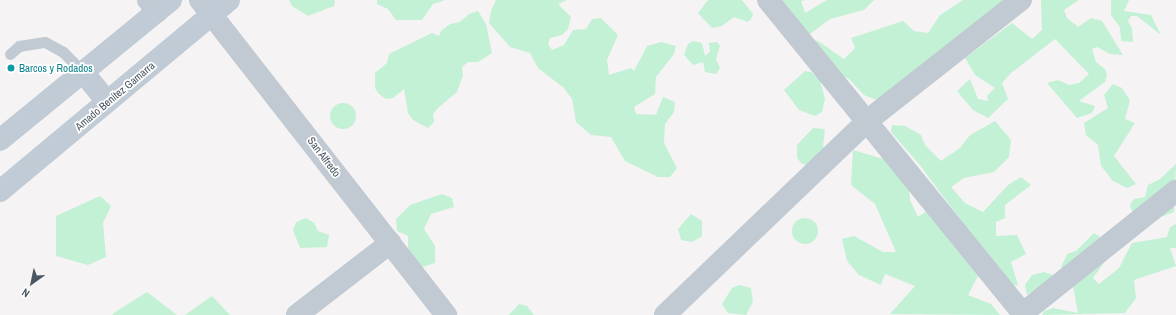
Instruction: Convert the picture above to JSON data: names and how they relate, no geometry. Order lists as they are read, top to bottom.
{
  "streets": {
    "main road": ["Amado Benítez Gamarra"],
    "street": ["San Alfredo"]
  },
  "crossings": [
    ["Amado Benítez Gamarra", "San Alfredo"]
  ],
  "places": ["Barcos y Rodados"],
  "north": "bottom left"
}
